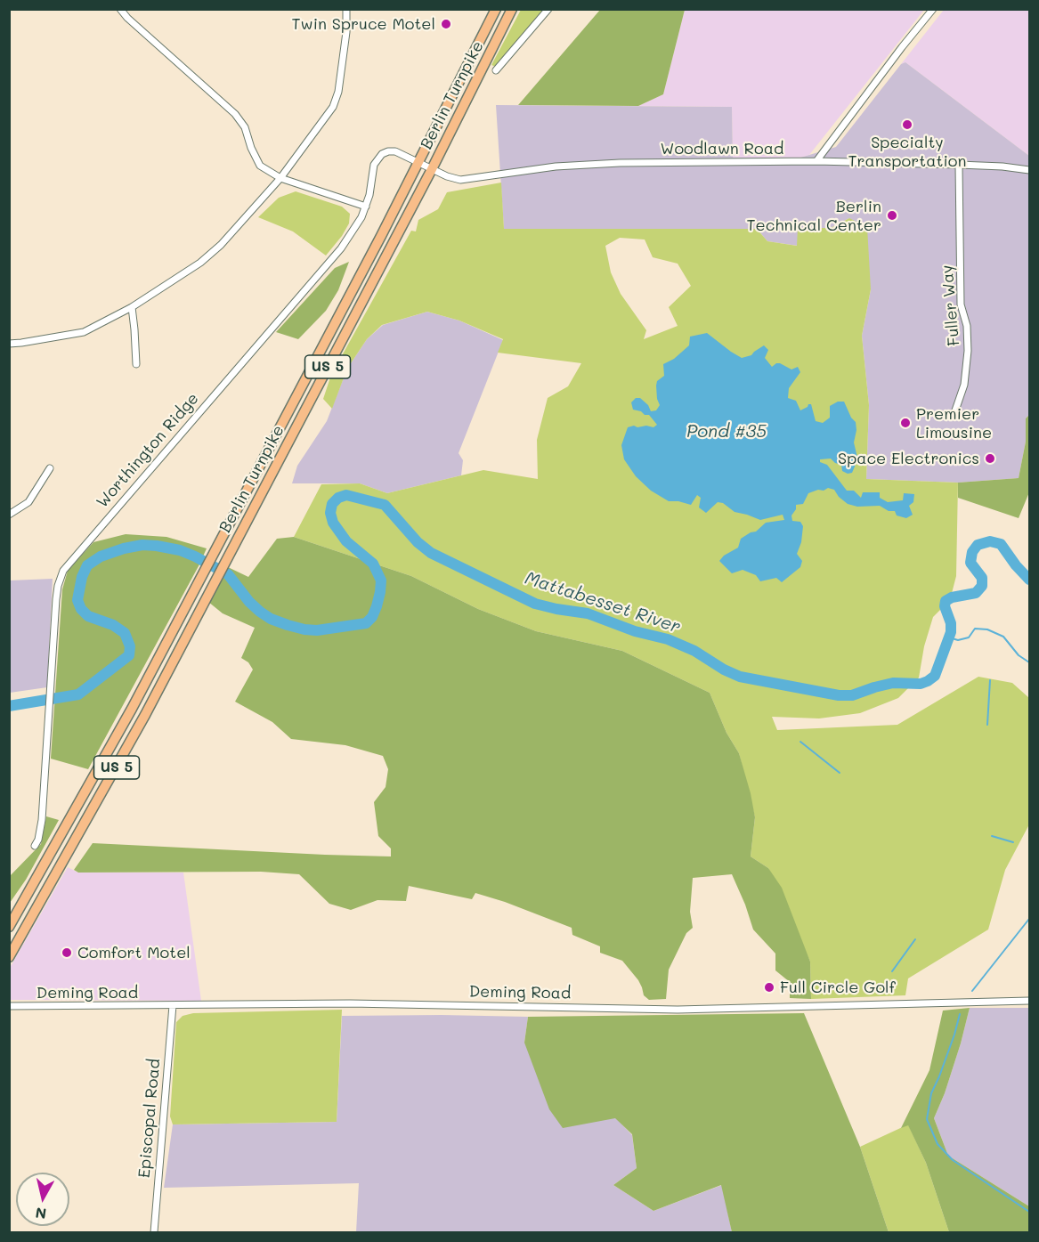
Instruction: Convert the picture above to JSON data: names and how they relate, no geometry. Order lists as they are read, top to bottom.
{
  "streets": {
    "highway": ["Berlin Turnpike", "US 5"],
    "street": [
      "Woodlawn Road",
      "Fuller Way",
      "Worthington Ridge",
      "Deming Road",
      "Episcopal Road"
    ]
  },
  "crossings": [
    ["Berlin Turnpike", "Woodlawn Road"],
    ["Berlin Turnpike", "Worthington Ridge"],
    ["Woodlawn Road", "Fuller Way"],
    ["Woodlawn Road", "Worthington Ridge"],
    ["Deming Road", "Episcopal Road"]
  ],
  "water": ["Pond #35", "Mattabesset River"],
  "places": [
    "Twin Spruce Motel",
    "Specialty Transportation",
    "Berlin Technical Center",
    "Premier Limousine",
    "Space Electronics",
    "Comfort Motel",
    "Full Circle Golf"
  ],
  "north": "bottom"
}
